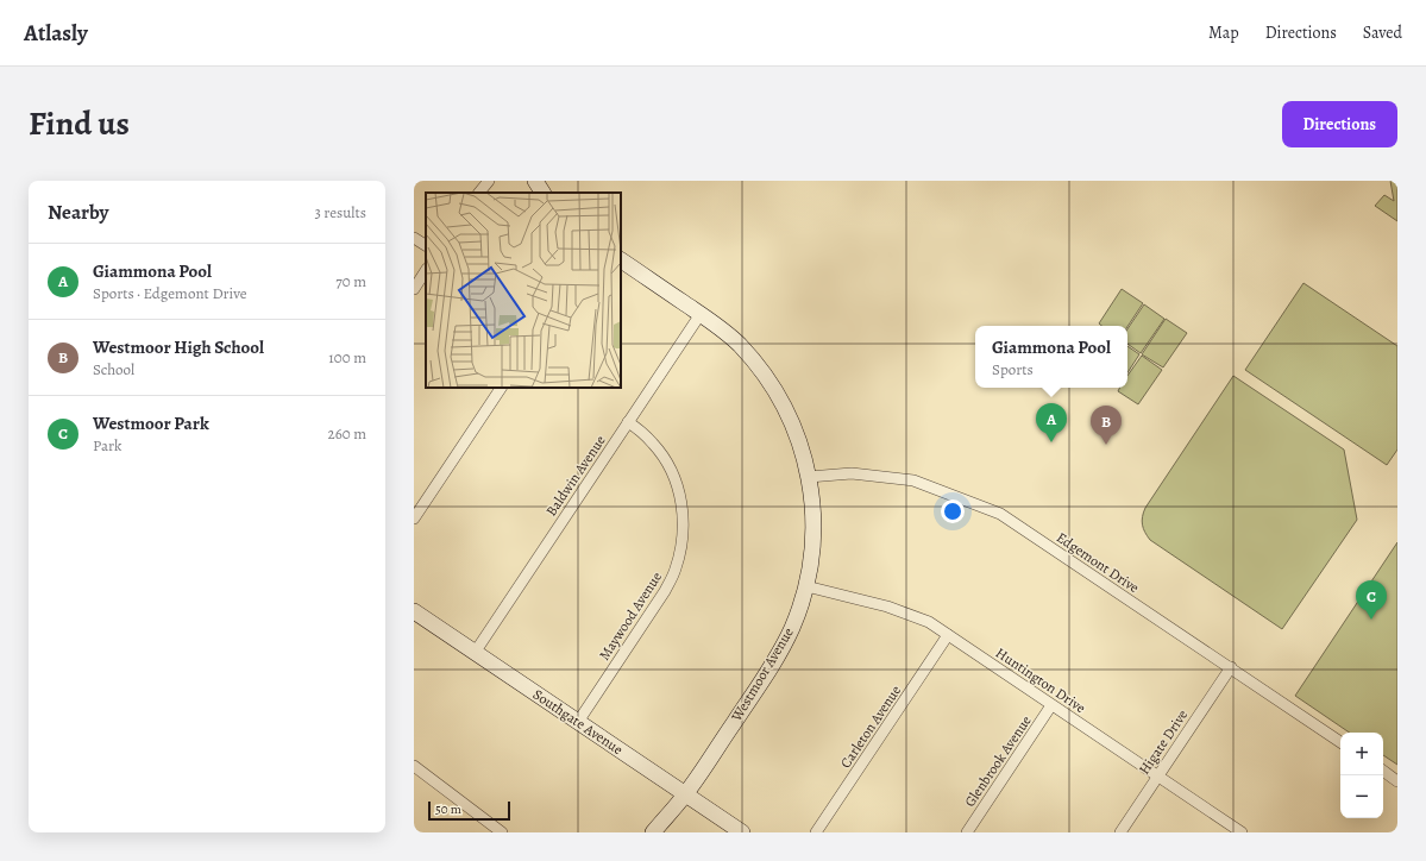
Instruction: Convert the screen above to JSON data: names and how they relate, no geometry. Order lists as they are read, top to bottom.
{
  "streets": {
    "street": [
      "Baldwin Avenue",
      "Edgemont Drive",
      "Maywood Avenue",
      "Westmoor Avenue",
      "Huntington Drive",
      "Southgate Avenue",
      "Carleton Avenue",
      "Higate Drive",
      "Glenbrook Avenue"
    ]
  },
  "crossings": [
    ["Baldwin Avenue", "Maywood Avenue"],
    ["Baldwin Avenue", "Westmoor Avenue"],
    ["Baldwin Avenue", "Southgate Avenue"],
    ["Edgemont Drive", "Westmoor Avenue"],
    ["Edgemont Drive", "Higate Drive"],
    ["Maywood Avenue", "Southgate Avenue"],
    ["Westmoor Avenue", "Huntington Drive"],
    ["Westmoor Avenue", "Southgate Avenue"],
    ["Huntington Drive", "Carleton Avenue"],
    ["Huntington Drive", "Higate Drive"],
    ["Huntington Drive", "Glenbrook Avenue"]
  ],
  "scale_bar": "50 m",
  "page": {
    "header": "Atlasly",
    "nav": ["Map", "Directions", "Saved"],
    "title": "Find us",
    "buttons": "Directions",
    "heading": ["Nearby", "3 results"],
    "list": [
      {
        "mark": "A",
        "name": "Giammona Pool",
        "note": "Sports · Edgemont Drive",
        "value": "70 m"
      },
      {
        "mark": "B",
        "name": "Westmoor High School",
        "note": "School",
        "value": "100 m"
      },
      {
        "mark": "C",
        "name": "Westmoor Park",
        "note": "Park",
        "value": "260 m"
      }
    ],
    "popup": ["Giammona Pool", "Sports"],
    "pins": ["A", "B", "C"],
    "map_buttons": ["+", "−"],
    "scale": "50 m"
  }
}
